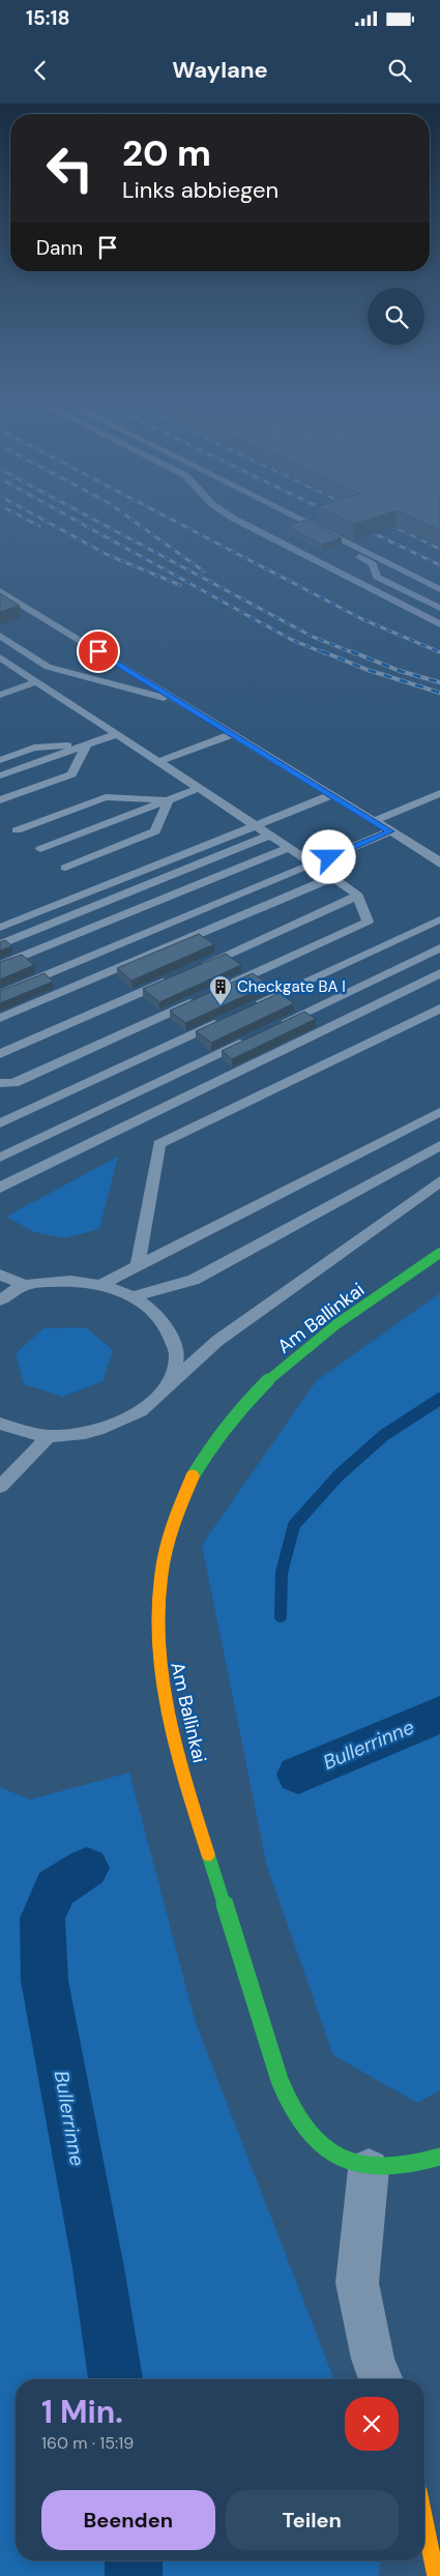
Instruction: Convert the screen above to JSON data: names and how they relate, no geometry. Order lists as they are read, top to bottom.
{
  "streets": {
    "street": ["Am Ballinkai"]
  },
  "water": ["Bullerrinne"],
  "places": {
    "building": ["Checkgate BA I"]
  },
  "page": {
    "status": "15:18",
    "header": "Waylane",
    "turn": ["20 m", "Links abbiegen"],
    "then": "Dann",
    "heading": ["1 Min.", "160 m · 15:19"],
    "buttons": ["Beenden", "Teilen"]
  }
}
